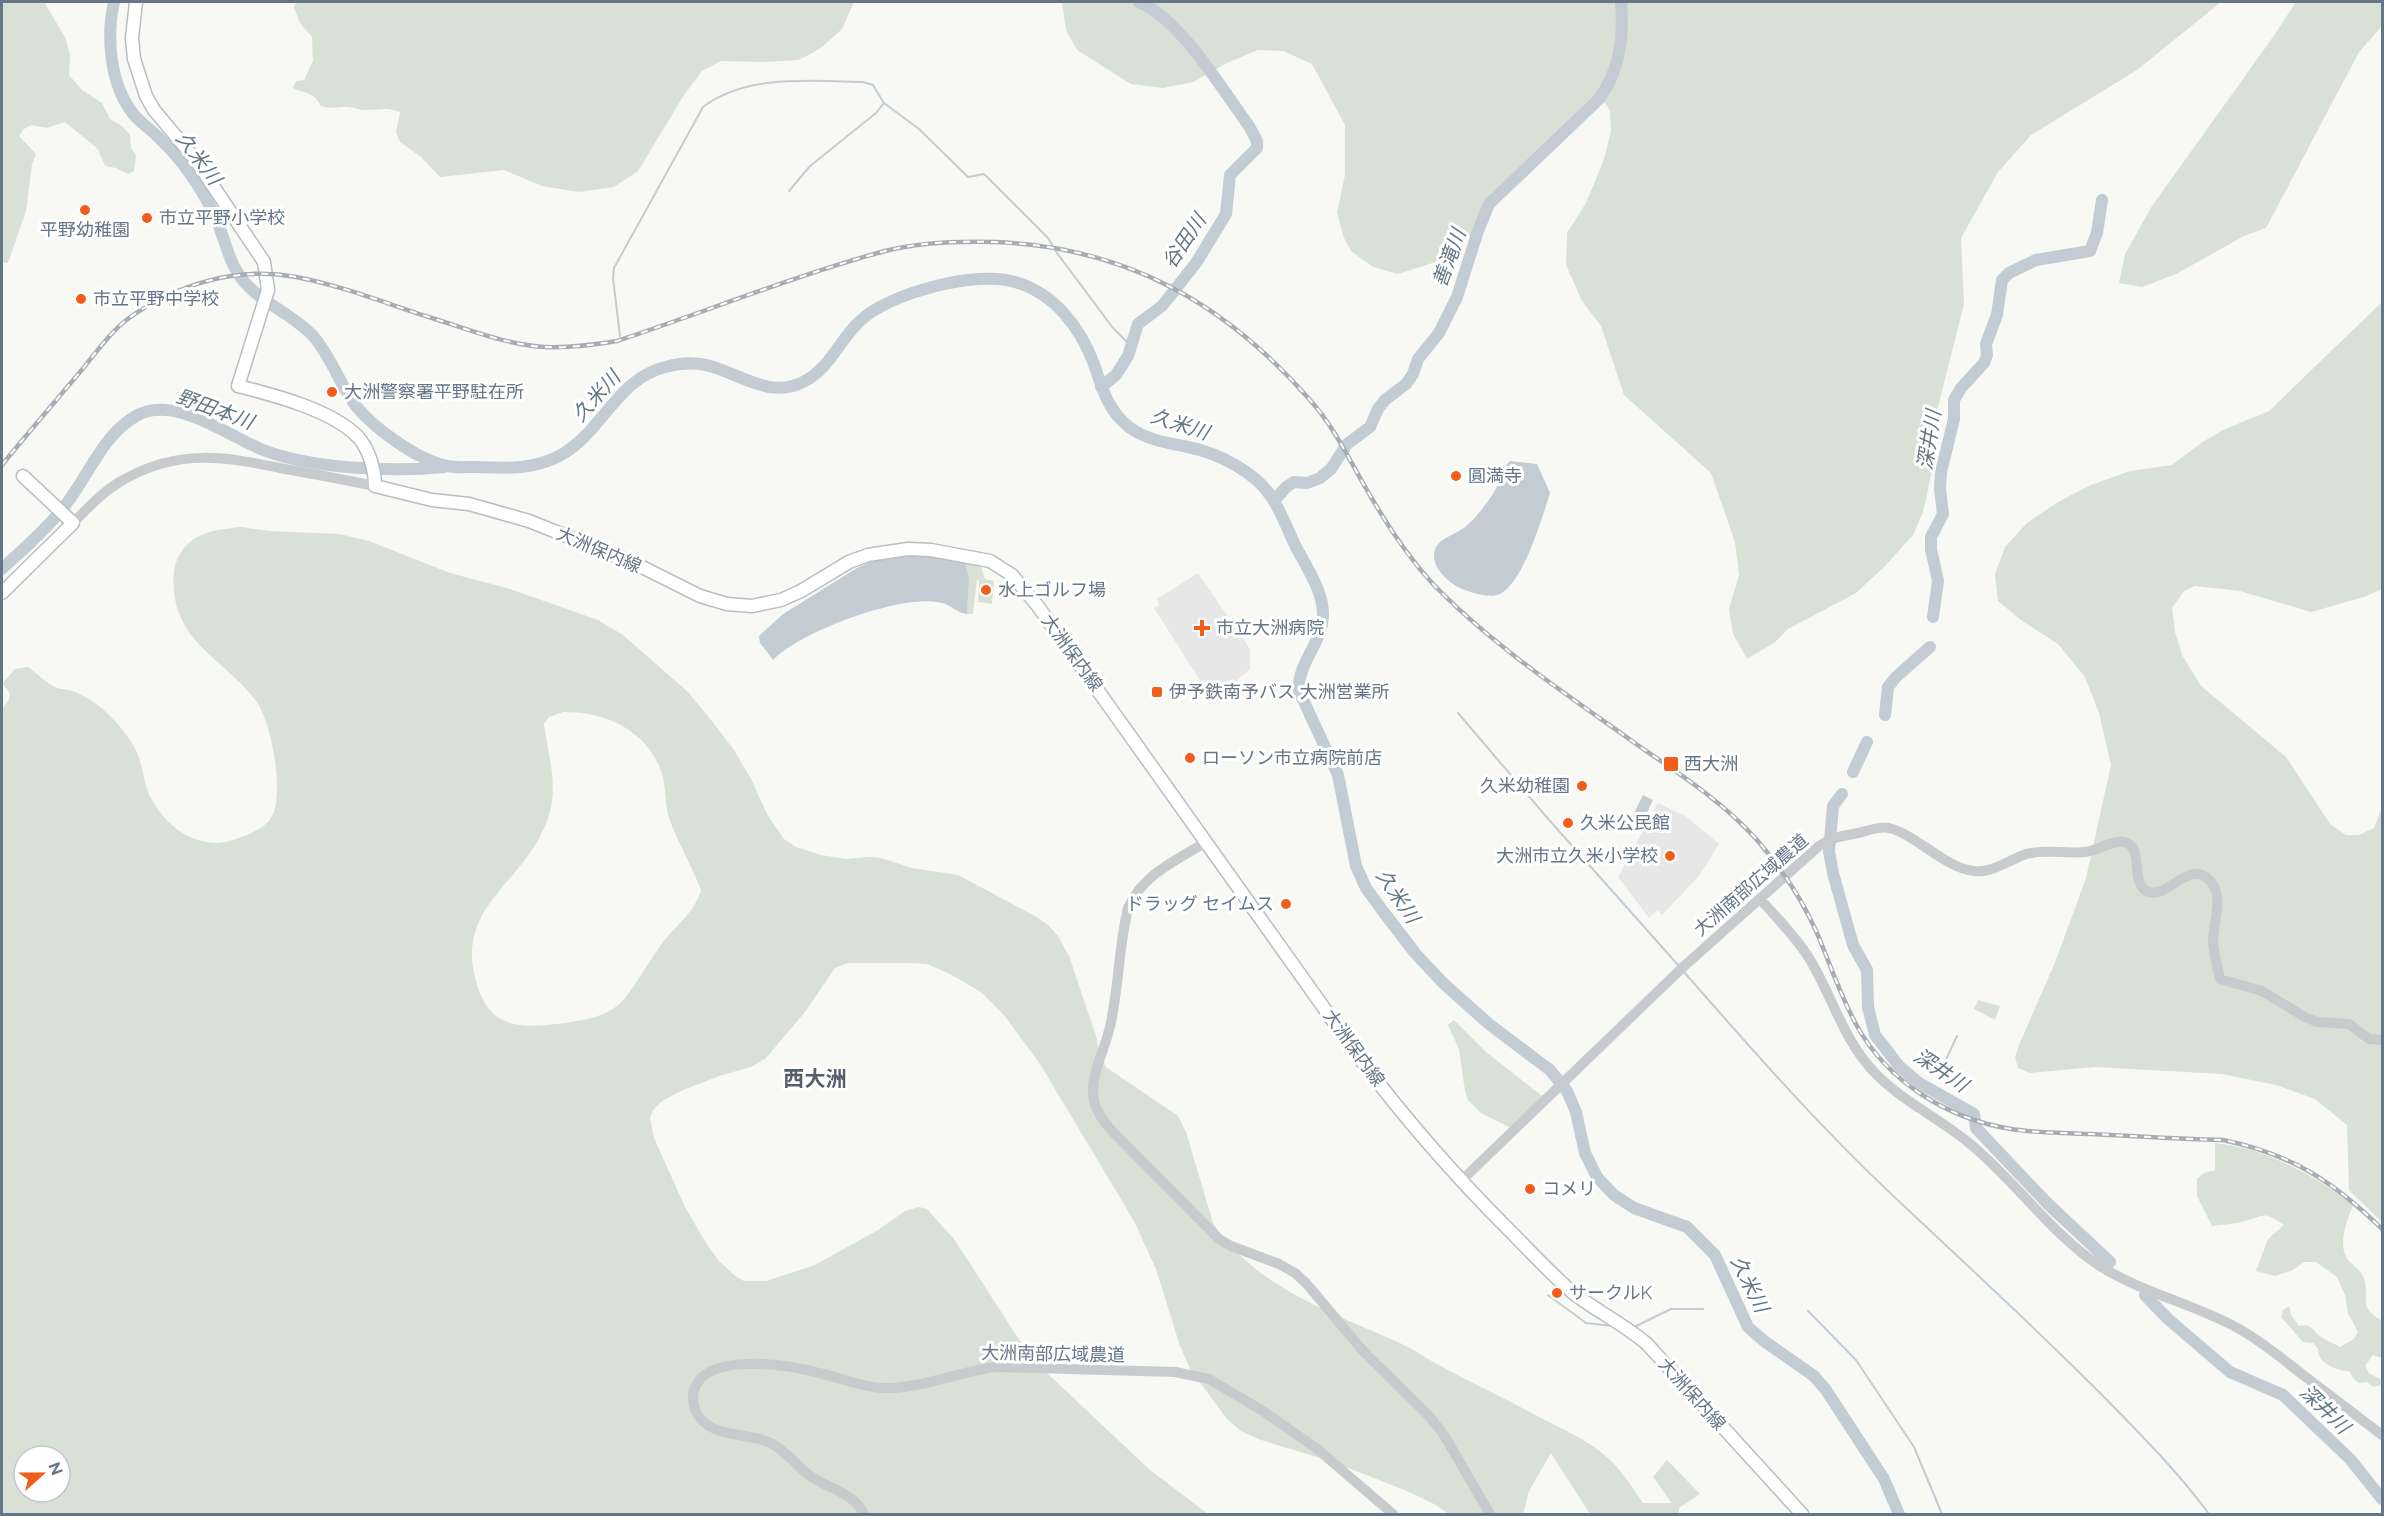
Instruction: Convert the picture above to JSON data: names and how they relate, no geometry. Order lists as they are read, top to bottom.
{
  "streets": {
    "main road": ["大洲保内線"],
    "street": ["大洲南部広域農道"]
  },
  "crossings": [
    ["大洲保内線", "大洲南部広域農道"]
  ],
  "districts": ["西大洲"],
  "water": [
    "久米川",
    "谷田川",
    "善滝川",
    "野田本川",
    "深井川"
  ],
  "places": {
    "other": [
      "平野幼稚園",
      "市立平野小学校",
      "市立平野中学校",
      "大洲警察署平野駐在所",
      "圓満寺",
      "水上ゴルフ場",
      "ローソン市立病院前店",
      "久米幼稚園",
      "久米公民館",
      "大洲市立久米小学校",
      "ドラッグ セイムス",
      "コメリ",
      "サークルK"
    ],
    "health": ["市立大洲病院"],
    "transit": ["伊予鉄南予バス 大洲営業所", "西大洲"]
  },
  "north": "right"
}
